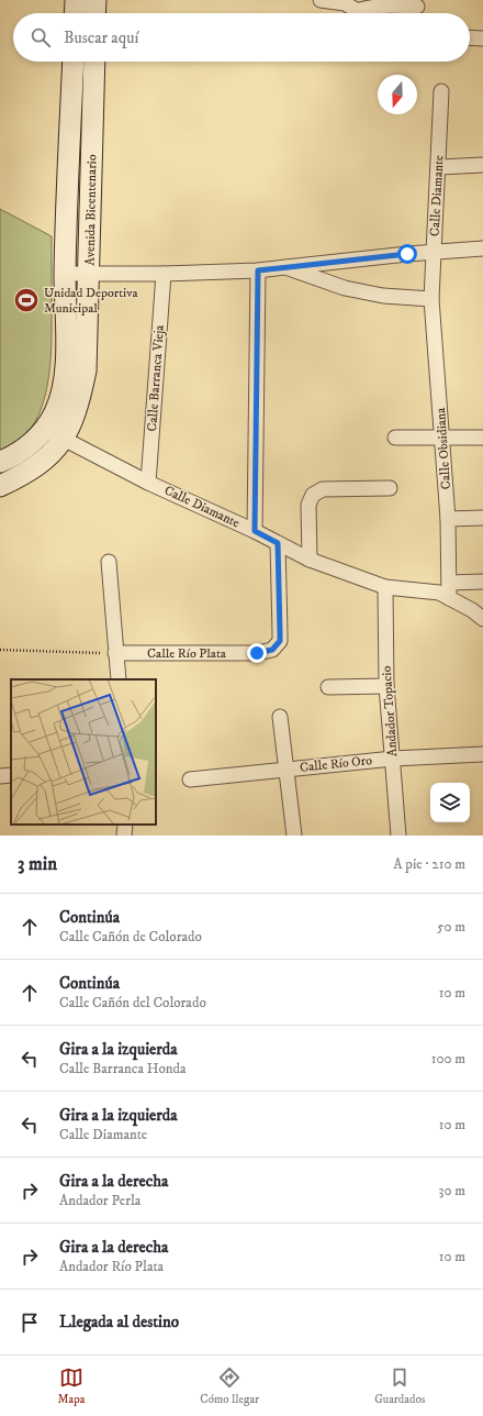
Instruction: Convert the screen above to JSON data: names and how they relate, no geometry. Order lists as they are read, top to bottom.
{
  "streets": {
    "main road": ["Avenida Bicentenario"],
    "street": [
      "Calle Diamante",
      "Calle Barranca Vieja",
      "Calle Obsidiana",
      "Calle Río Plata",
      "Andador Topacio",
      "Calle Río Oro"
    ]
  },
  "crossings": [
    ["Calle Diamante", "Avenida Bicentenario"],
    ["Calle Diamante", "Calle Barranca Vieja"],
    ["Calle Diamante", "Calle Obsidiana"],
    ["Calle Diamante", "Calle Río Plata"],
    ["Calle Diamante", "Andador Topacio"],
    ["Andador Topacio", "Calle Río Oro"]
  ],
  "places": {
    "sports": ["Unidad Deportiva Municipal"]
  },
  "north": "bottom",
  "page": {
    "search": "Buscar aquí",
    "heading": ["3 min", "A pie · 210 m"],
    "list": [
      ["Continúa", "Calle Cañón de Colorado", "50 m"],
      ["Continúa", "Calle Cañón del Colorado", "10 m"],
      ["Gira a la izquierda", "Calle Barranca Honda", "100 m"],
      ["Gira a la izquierda", "Calle Diamante", "10 m"],
      ["Gira a la derecha", "Andador Perla", "30 m"],
      ["Gira a la derecha", "Andador Río Plata", "10 m"],
      "Llegada al destino"
    ],
    "nav": ["Mapa", "Cómo llegar", "Guardados"]
  }
}
